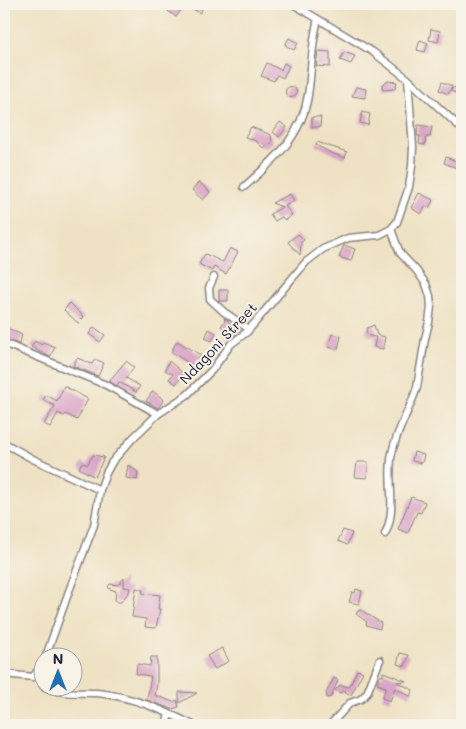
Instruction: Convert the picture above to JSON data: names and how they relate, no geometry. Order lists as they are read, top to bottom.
{
  "streets": {
    "street": ["Ndagoni Street"]
  },
  "north": "top"
}
